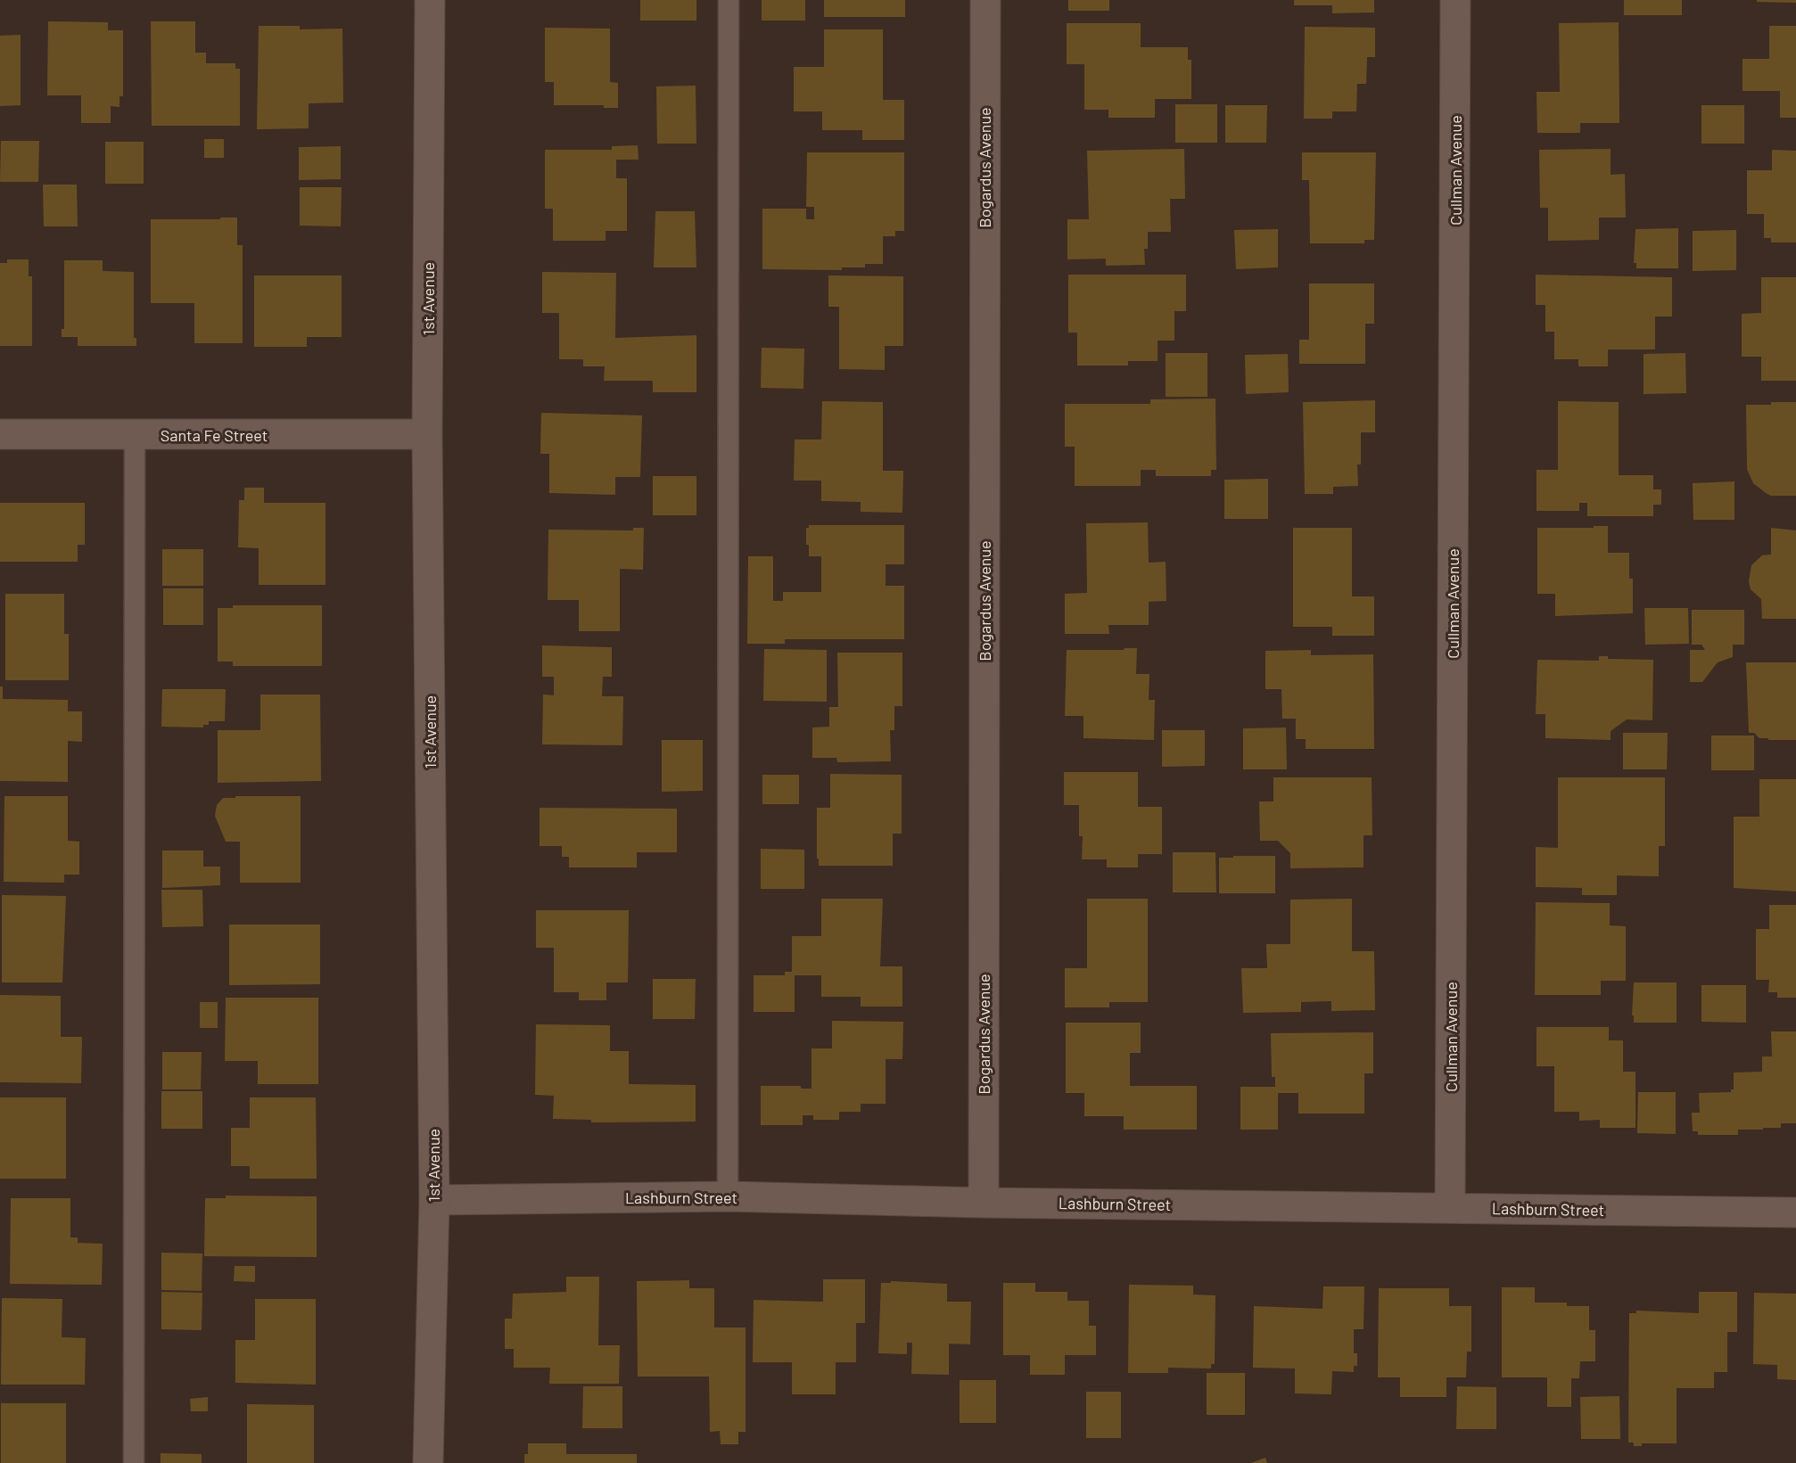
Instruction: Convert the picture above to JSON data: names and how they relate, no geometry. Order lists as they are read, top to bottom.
{
  "streets": {
    "street": [
      "Bogardus Avenue",
      "Cullman Avenue",
      "1st Avenue",
      "Santa Fe Street",
      "Lashburn Street"
    ]
  },
  "crossings": [
    ["Bogardus Avenue", "Lashburn Street"],
    ["Cullman Avenue", "Lashburn Street"],
    ["1st Avenue", "Santa Fe Street"],
    ["1st Avenue", "Lashburn Street"]
  ]
}
